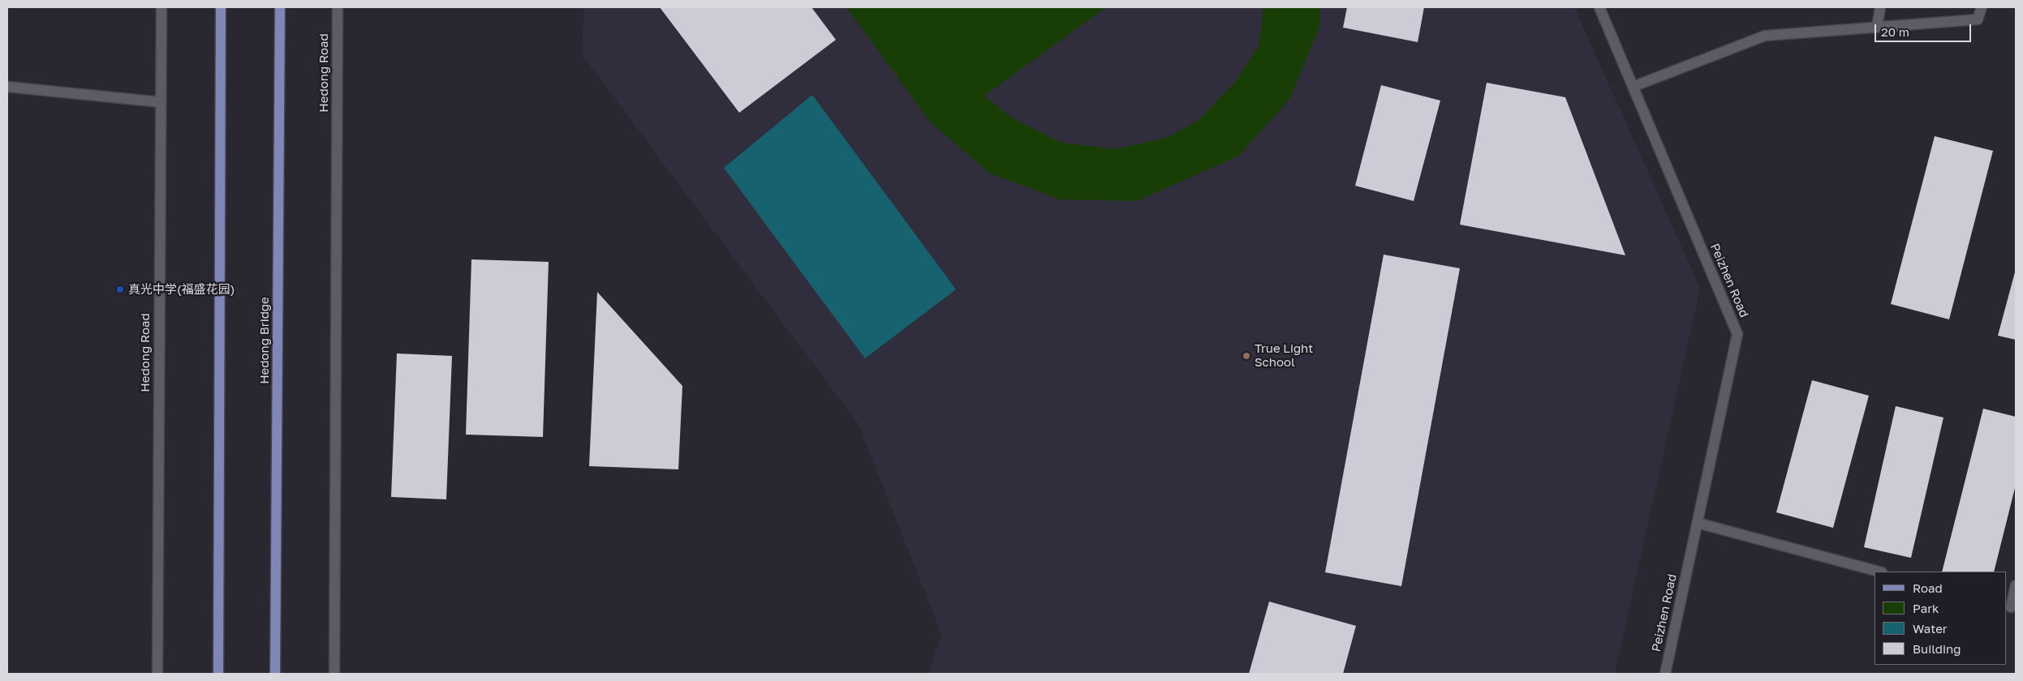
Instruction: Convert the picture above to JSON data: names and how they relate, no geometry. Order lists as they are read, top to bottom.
{
  "streets": {
    "main road": ["Hedong Bridge"],
    "street": ["Hedong Road", "Peizhen Road"]
  },
  "places": ["真光中学(福盛花园)", "True Light School"],
  "legend": [
    "Road",
    "Park",
    "Water",
    "Building"
  ],
  "scale_bar": "20 m"
}
